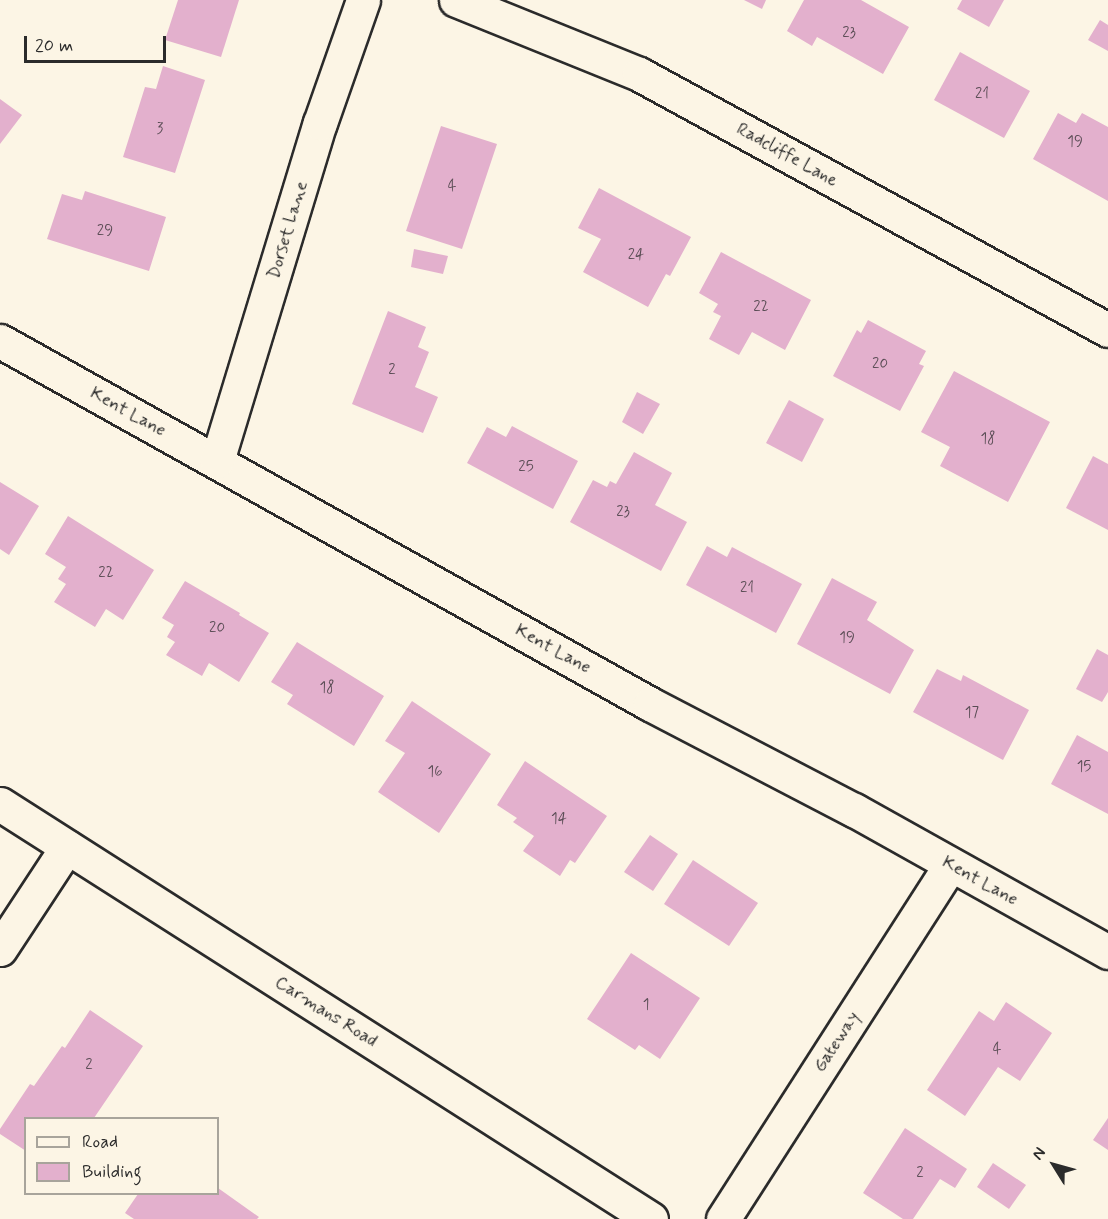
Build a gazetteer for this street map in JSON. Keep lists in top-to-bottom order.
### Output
{
  "streets": {
    "street": [
      "Radcliffe Lane",
      "Dorset Lane",
      "Kent Lane",
      "Carmans Road",
      "Gateway"
    ]
  },
  "crossings": [
    ["Dorset Lane", "Kent Lane"],
    ["Kent Lane", "Gateway"]
  ],
  "house_numbers": [
    "23",
    "21",
    "3",
    "19",
    "4",
    "29",
    "24",
    "22",
    "20",
    "2",
    "18",
    "25",
    "23",
    "22",
    "21",
    "20",
    "19",
    "18",
    "17",
    "15",
    "16",
    "14",
    "1",
    "4",
    "2",
    "2"
  ],
  "legend": ["Road", "Building"],
  "scale_bar": "20 m",
  "north": "top left"
}
